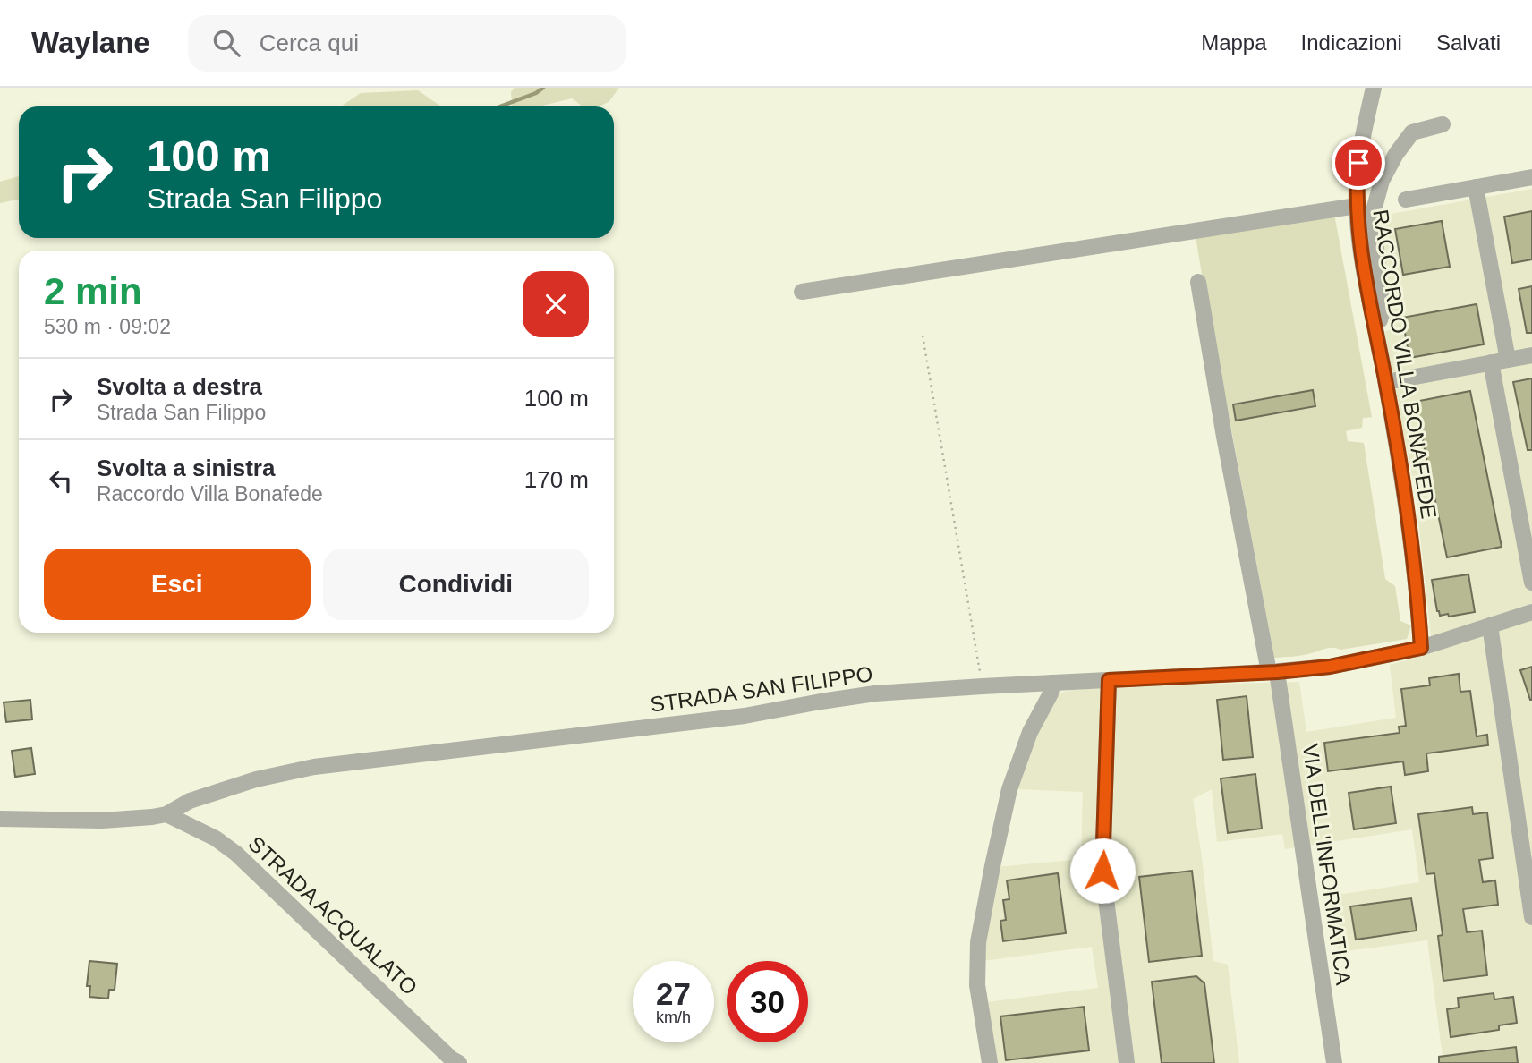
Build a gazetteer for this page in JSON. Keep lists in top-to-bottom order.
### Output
{
  "streets": {
    "street": [
      "RACCORDO VILLA BONAFEDE",
      "STRADA SAN FILIPPO",
      "VIA DELL'INFORMATICA",
      "STRADA ACQUALATO"
    ]
  },
  "crossings": [
    ["RACCORDO VILLA BONAFEDE", "STRADA SAN FILIPPO"],
    ["STRADA SAN FILIPPO", "VIA DELL'INFORMATICA"],
    ["STRADA SAN FILIPPO", "STRADA ACQUALATO"]
  ],
  "page": {
    "header": "Waylane",
    "search": "Cerca qui",
    "nav": ["Mappa", "Indicazioni", "Salvati"],
    "turn": ["100 m", "Strada San Filippo"],
    "heading": ["2 min", "530 m · 09:02"],
    "list": [
      {
        "name": "Svolta a destra",
        "note": "Strada San Filippo",
        "value": "100 m"
      },
      {
        "name": "Svolta a sinistra",
        "note": "Raccordo Villa Bonafede",
        "value": "170 m"
      }
    ],
    "buttons": ["Esci", "Condividi"],
    "speed": "27 km/h",
    "limit": "30"
  }
}
